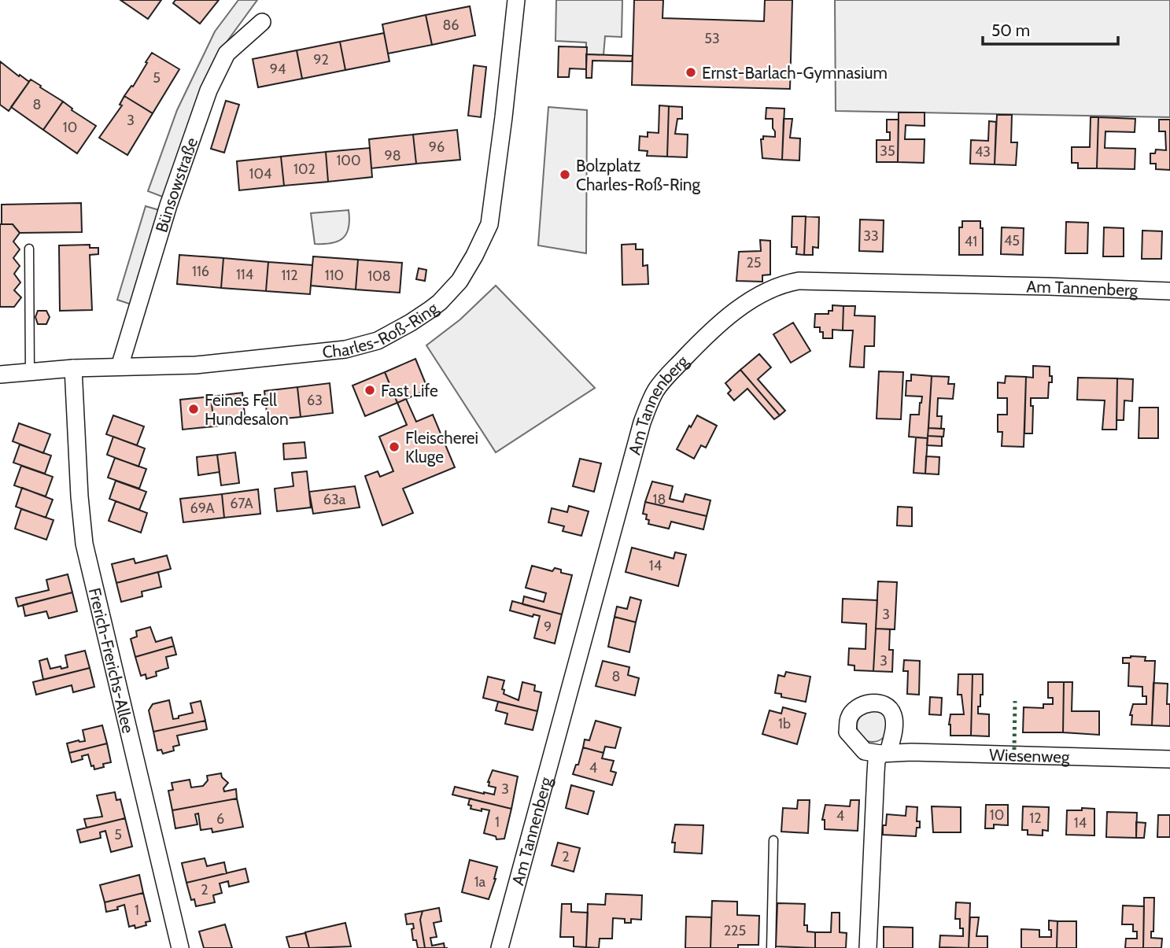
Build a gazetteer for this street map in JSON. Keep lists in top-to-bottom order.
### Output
{
  "streets": {
    "street": [
      "Bünsowstraße",
      "Am Tannenberg",
      "Charles-Roß-Ring",
      "Frerich-Frerichs-Allee",
      "Wiesenweg"
    ]
  },
  "crossings": [
    ["Bünsowstraße", "Charles-Roß-Ring"],
    ["Charles-Roß-Ring", "Frerich-Frerichs-Allee"]
  ],
  "places": [
    "Ernst-Barlach-Gymnasium",
    "Bolzplatz Charles-Roß-Ring",
    "Fast Life",
    "Feines Fell Hundesalon",
    "Fleischerei Kluge"
  ],
  "house_numbers": [
    "86",
    "53",
    "92",
    "94",
    "5",
    "8",
    "3",
    "10",
    "96",
    "35",
    "43",
    "98",
    "100",
    "102",
    "104",
    "33",
    "45",
    "41",
    "25",
    "116",
    "114",
    "112",
    "110",
    "108",
    "63",
    "63a",
    "18",
    "67A",
    "69A",
    "14",
    "3",
    "9",
    "3",
    "8",
    "1b",
    "4",
    "3",
    "10",
    "4",
    "12",
    "6",
    "1",
    "14",
    "5",
    "2",
    "1a",
    "2",
    "1",
    "225"
  ],
  "scale_bar": "50 m"
}
